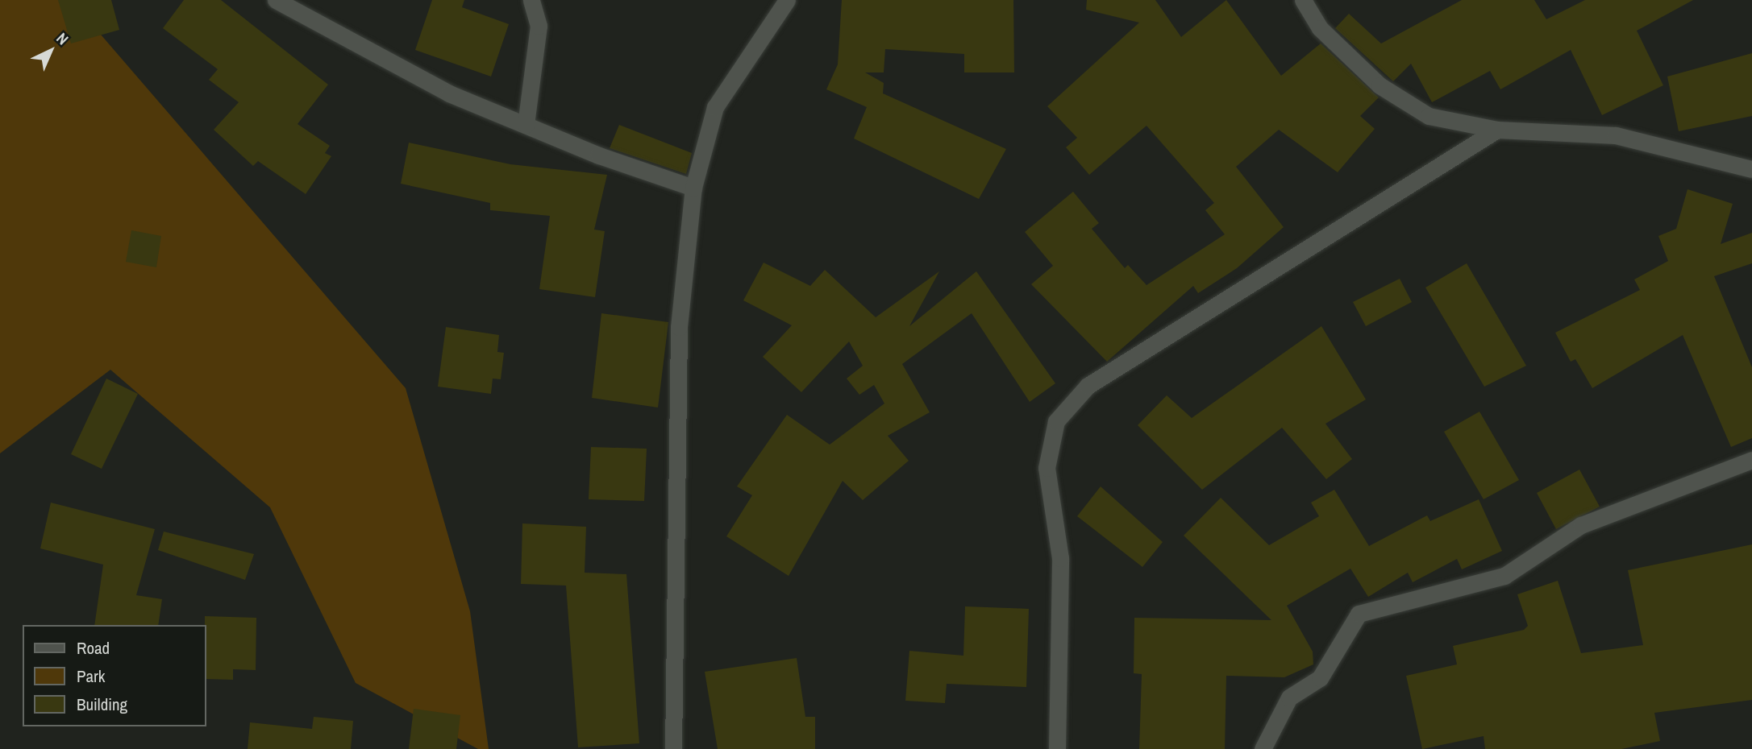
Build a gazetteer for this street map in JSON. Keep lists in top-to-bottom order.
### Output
{
  "legend": ["Road", "Park", "Building"],
  "north": "top right"
}
